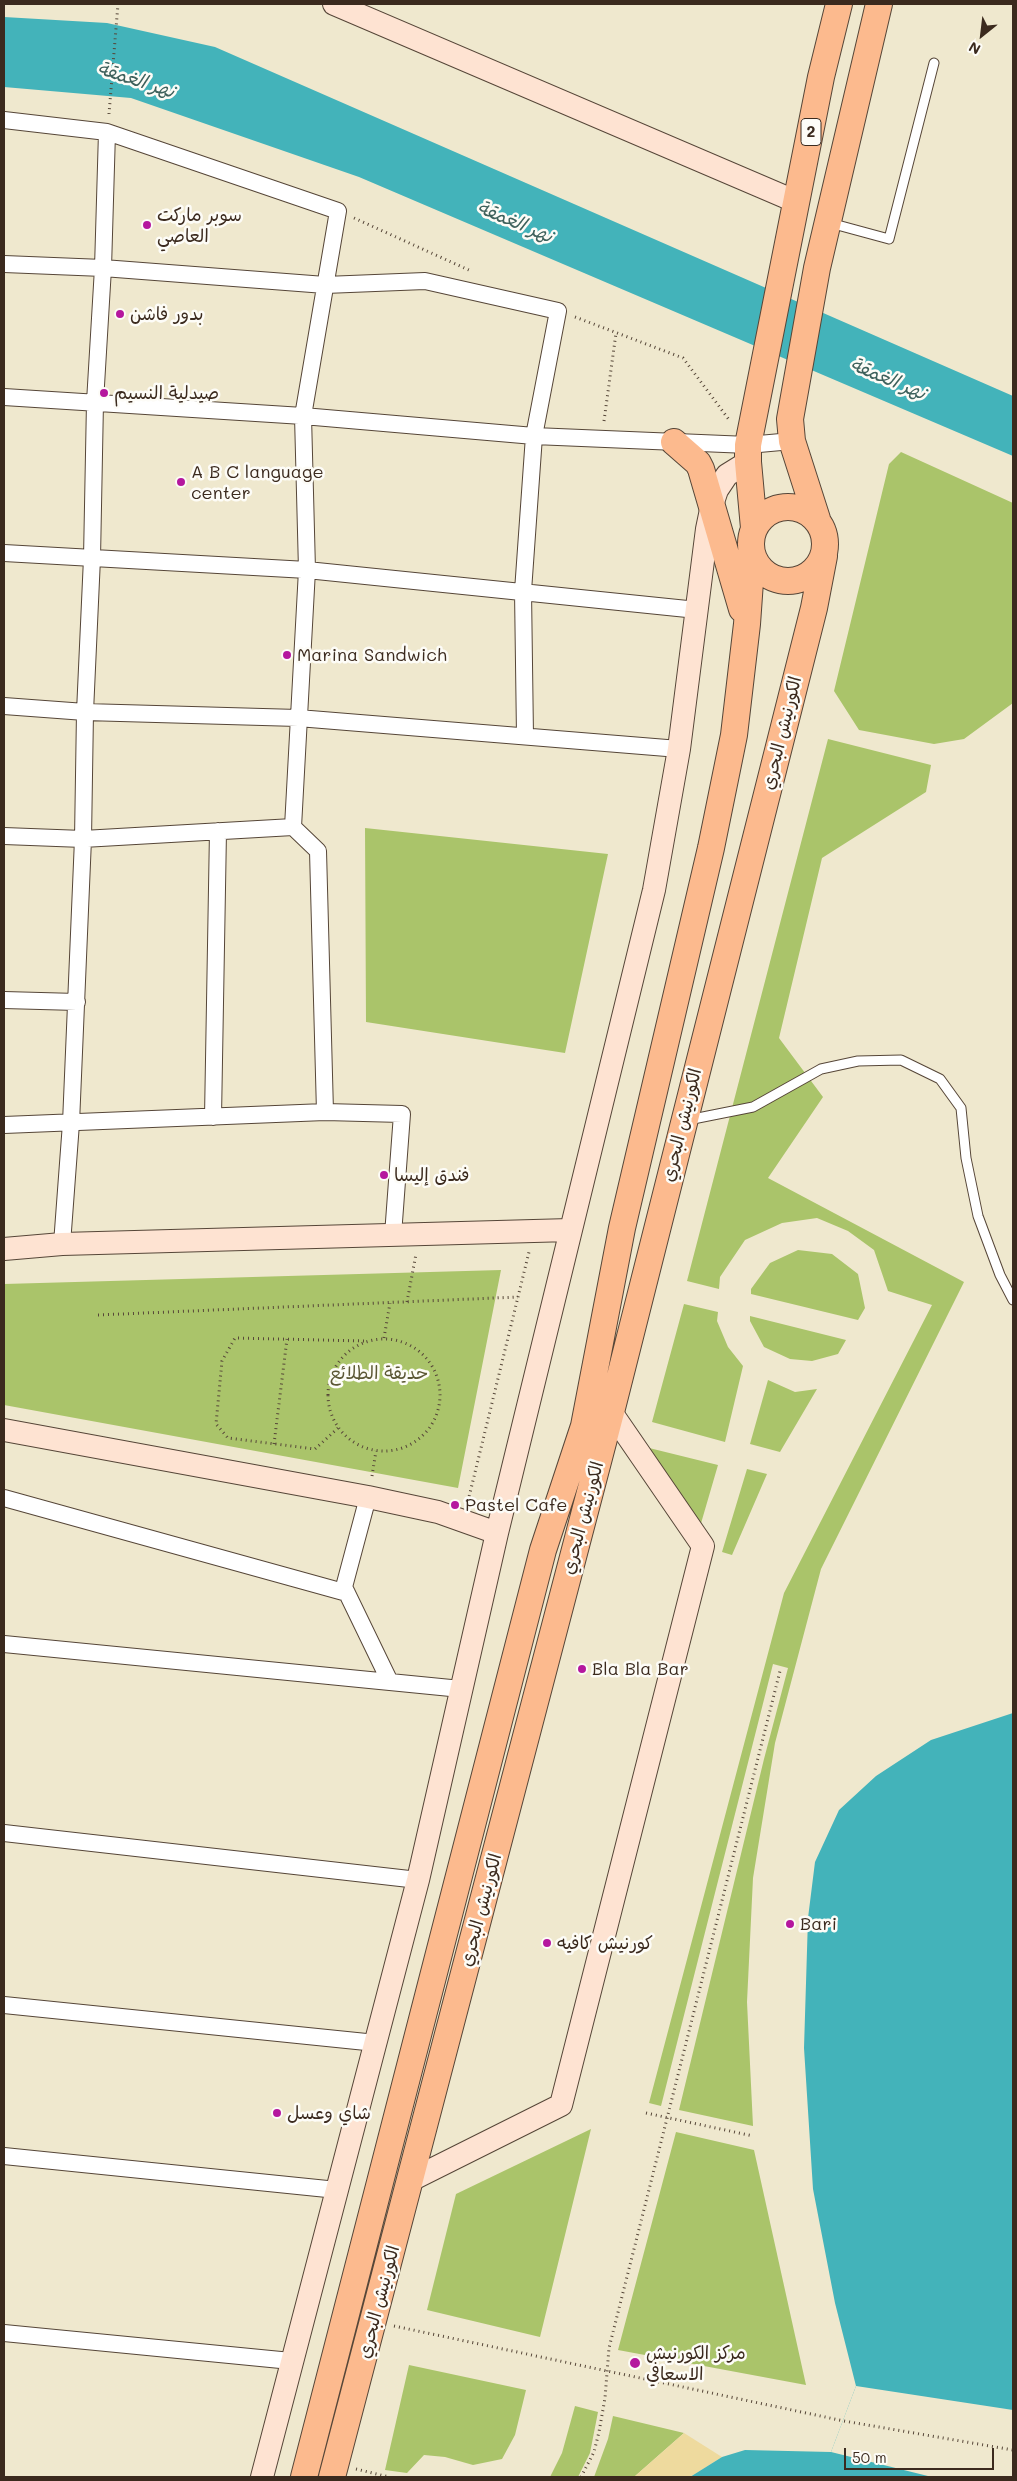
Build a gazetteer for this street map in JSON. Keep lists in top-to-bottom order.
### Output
{
  "streets": {
    "main road": ["2", "الكورنيش البحري"]
  },
  "crossings": [
    ["2", "الكورنيش البحري"]
  ],
  "water": ["نهر الغمقة"],
  "parks": ["حديقة الطلائع"],
  "places": [
    "سوبر ماركت العاصي",
    "بدور فاشن",
    "صيدلية النسيم",
    "A B C language center",
    "Marina Sandwich",
    "فندق إليسا",
    "Pastel Cafe",
    "Bla Bla Bar",
    "Bari",
    "كورنيش كافيه",
    "شاي وعسل",
    "مركز الكورنيش الاسعافي"
  ],
  "scale_bar": "50 m",
  "north": "bottom left"
}
